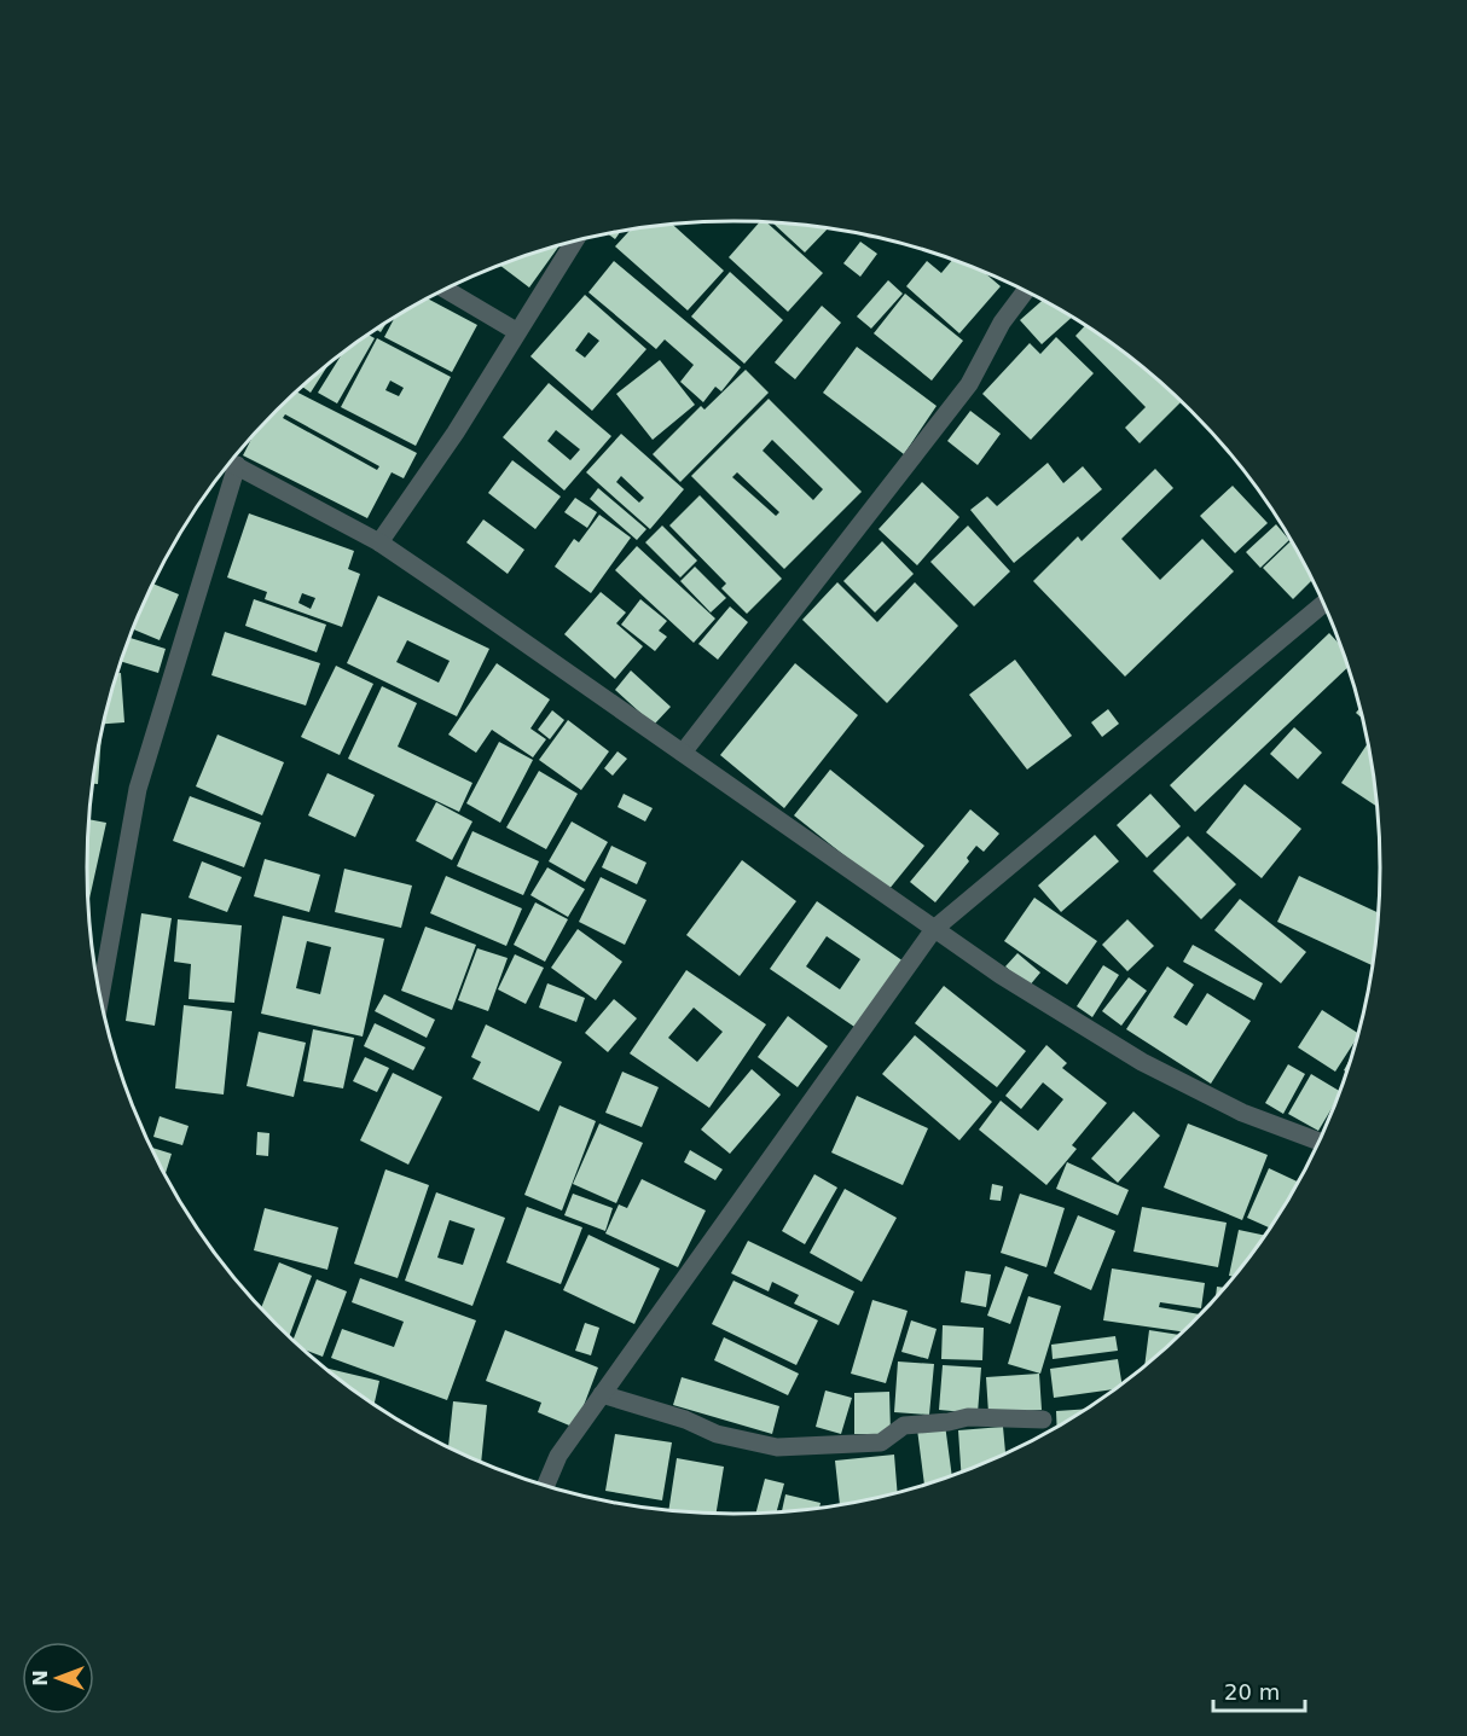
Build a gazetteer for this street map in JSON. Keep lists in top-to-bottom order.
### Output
{
  "scale_bar": "20 m",
  "north": "left"
}
